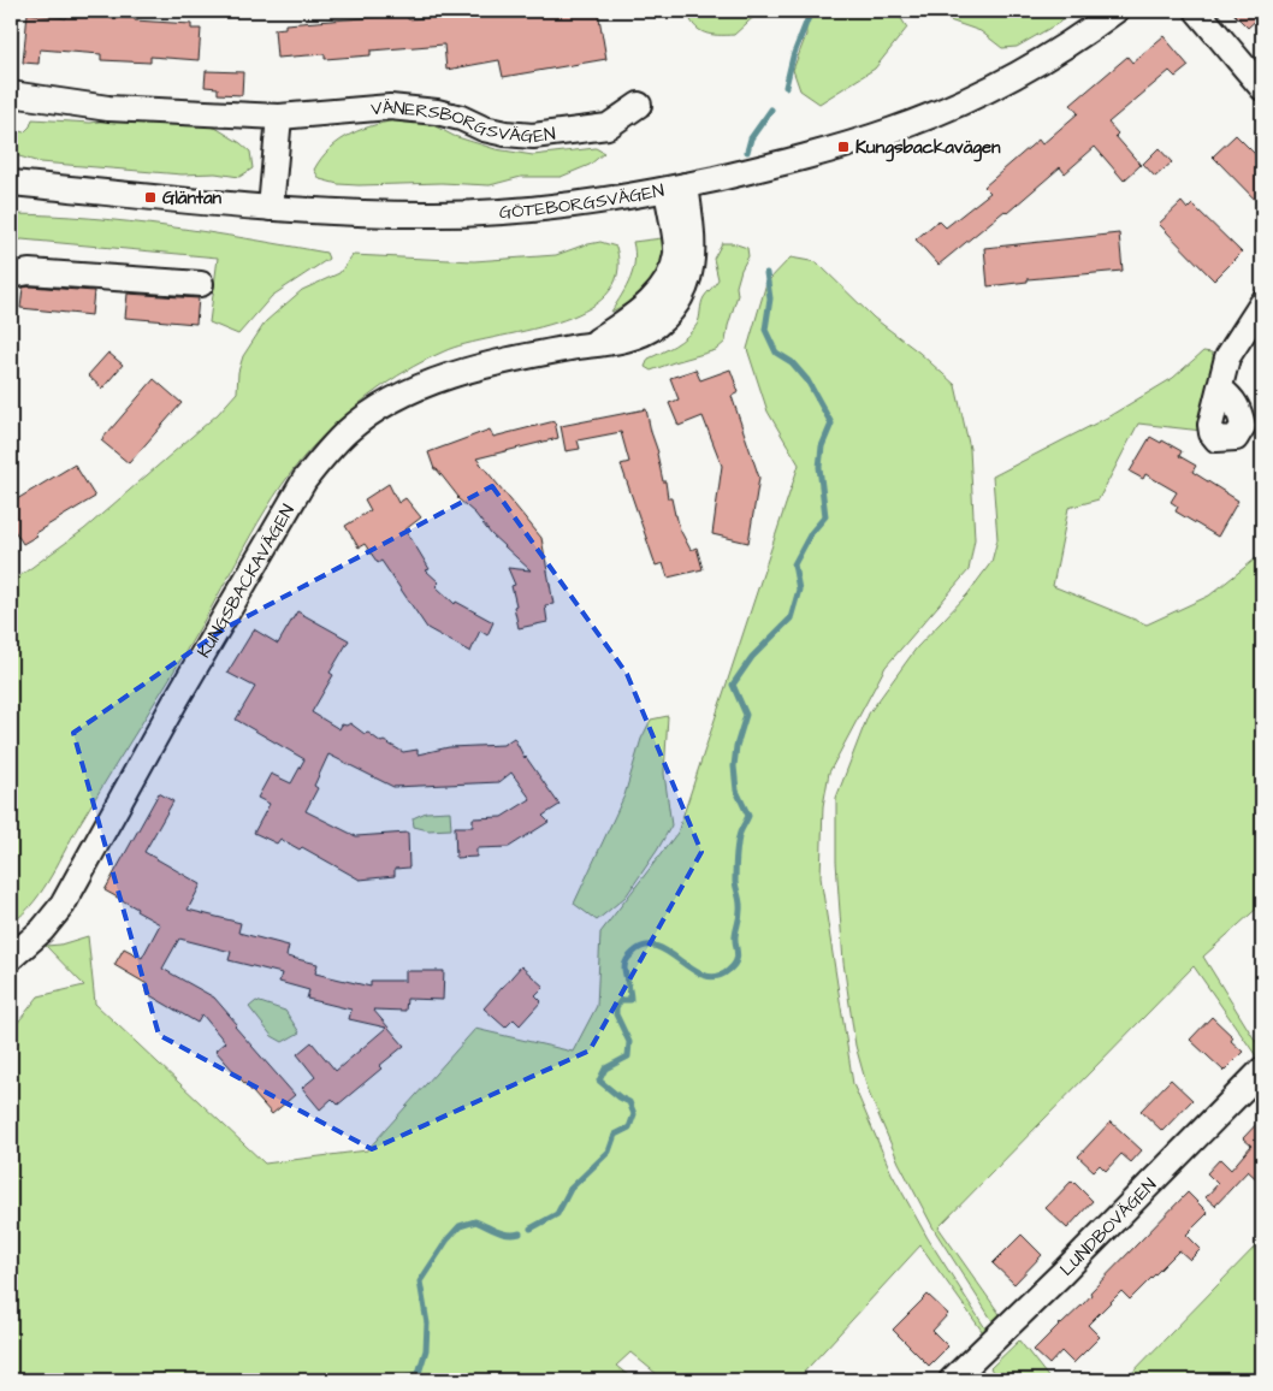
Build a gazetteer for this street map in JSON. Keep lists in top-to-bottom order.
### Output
{
  "streets": {
    "street": [
      "VÄNERSBORGSVÄGEN",
      "GÖTEBORGSVÄGEN",
      "KUNGSBACKAVÄGEN",
      "LUNDBOVÄGEN"
    ]
  },
  "crossings": [
    ["GÖTEBORGSVÄGEN", "KUNGSBACKAVÄGEN"]
  ],
  "places": {
    "transit": ["Kungsbackavägen", "Gläntan"]
  }
}
